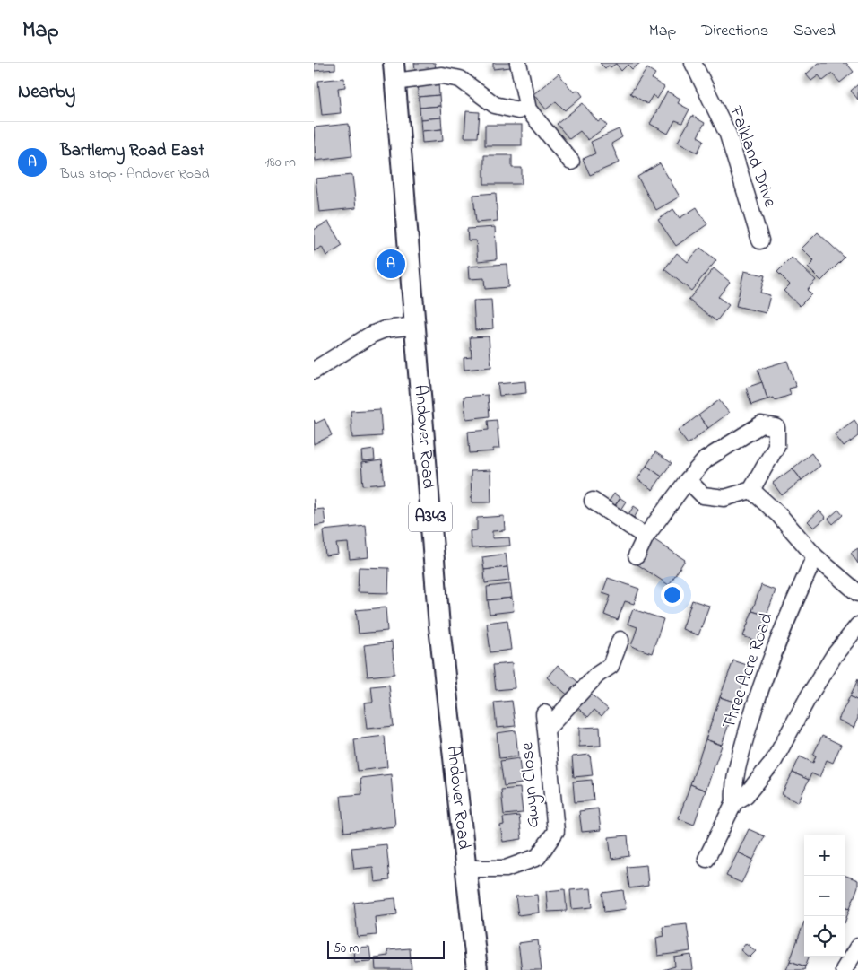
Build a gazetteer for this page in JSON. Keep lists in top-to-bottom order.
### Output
{
  "streets": {
    "main road": ["Andover Road", "A343"],
    "street": ["Falkland Drive", "Three Acre Road", "Gwyn Close"]
  },
  "crossings": [
    ["Andover Road", "Gwyn Close"]
  ],
  "scale_bar": "50 m",
  "page": {
    "header": "Map",
    "nav": ["Map", "Directions", "Saved"],
    "heading": "Nearby",
    "list": [
      {
        "mark": "A",
        "name": "Bartlemy Road East",
        "note": "Bus stop · Andover Road",
        "value": "180 m"
      }
    ],
    "pins": "A",
    "map_buttons": ["+", "−"],
    "scale": "50 m"
  }
}
